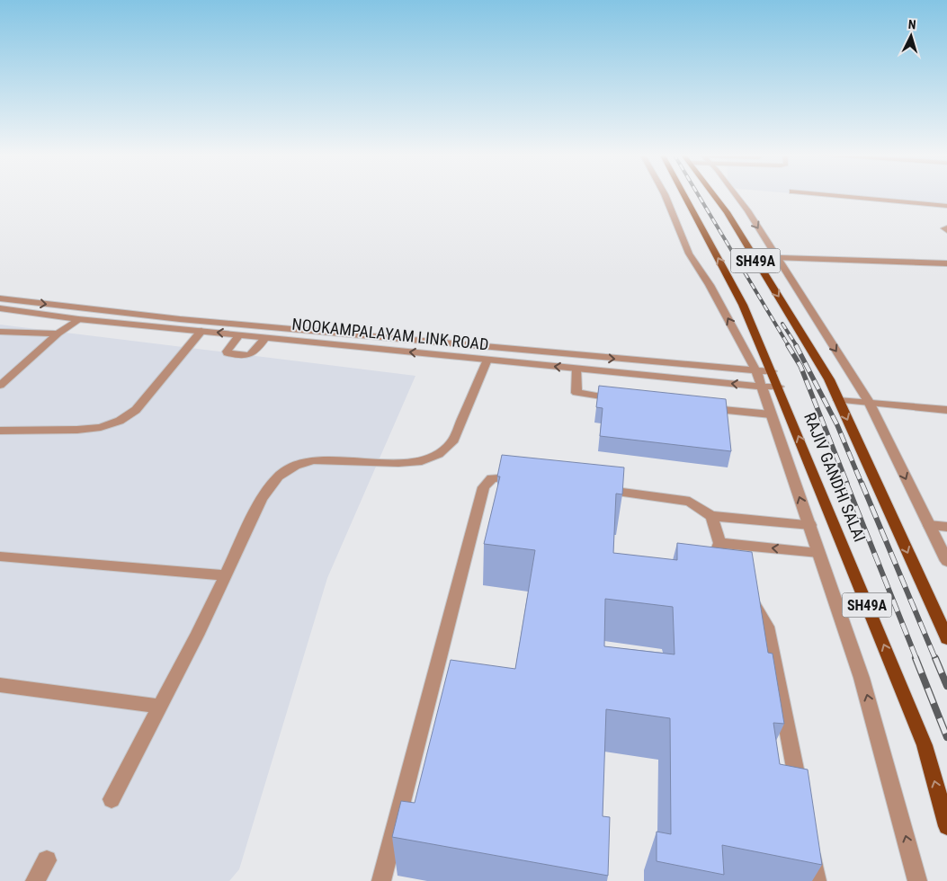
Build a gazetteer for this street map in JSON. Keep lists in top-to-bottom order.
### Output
{
  "streets": {
    "main road": ["SH49A", "RAJIV GANDHI SALAI"],
    "street": ["NOOKAMPALAYAM LINK ROAD"]
  },
  "crossings": [
    ["NOOKAMPALAYAM LINK ROAD", "RAJIV GANDHI SALAI"]
  ],
  "north": "top"
}
